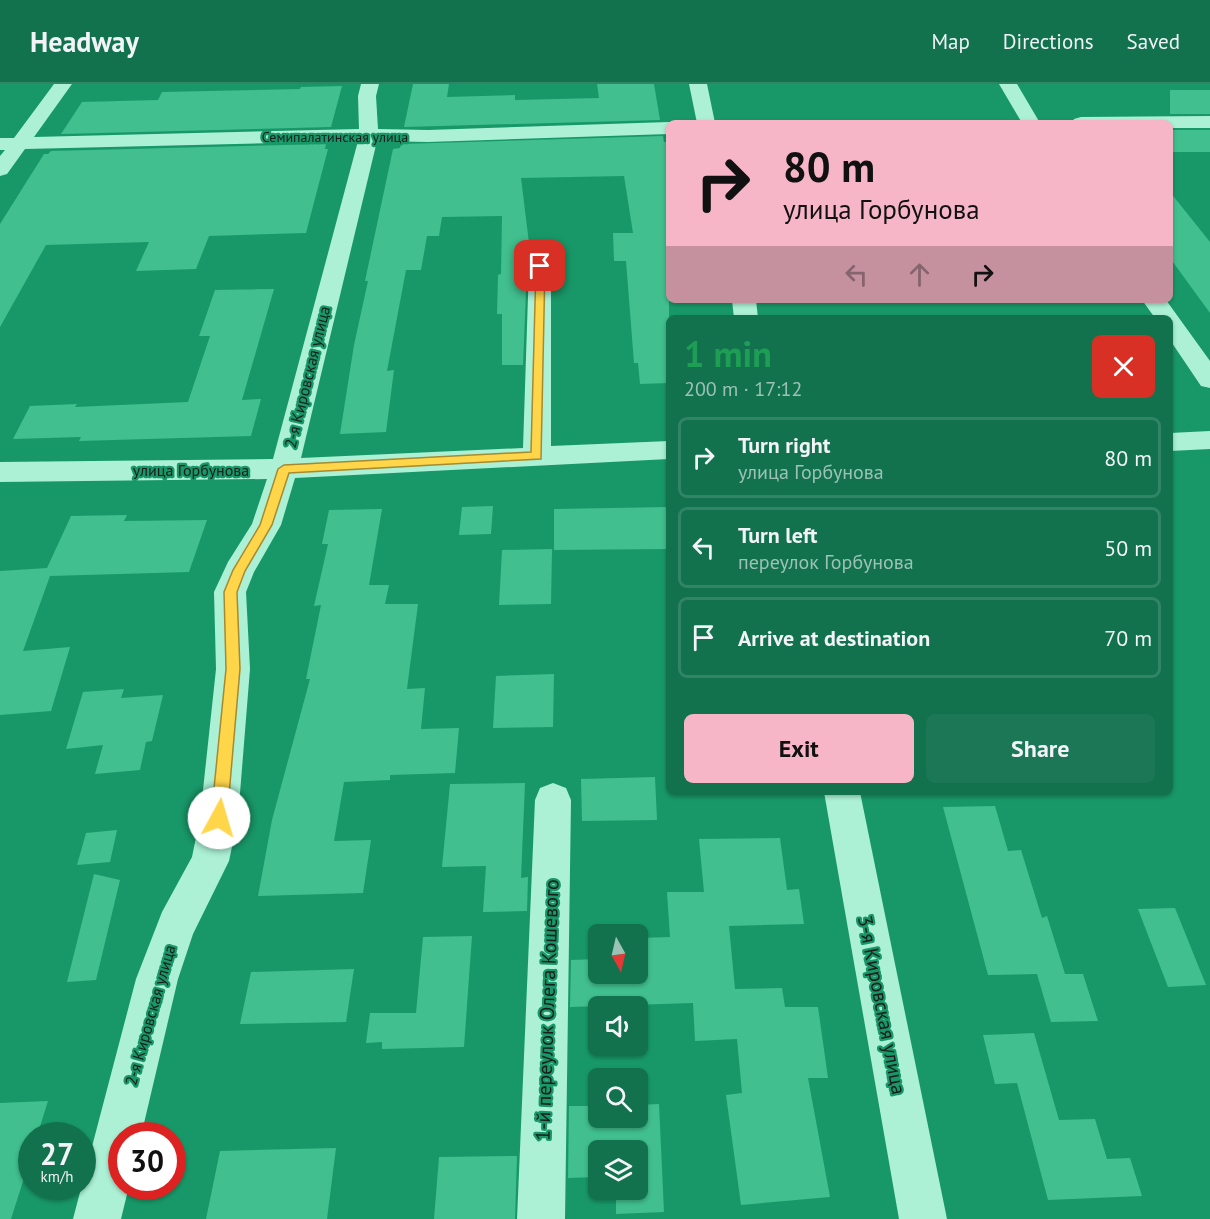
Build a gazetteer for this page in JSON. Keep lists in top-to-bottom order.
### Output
{
  "streets": {
    "street": [
      "Семипалатинская улица",
      "2-я Кировская улица",
      "улица Горбунова",
      "3-я Кировская улица",
      "1-й переулок Олега Кошевого"
    ]
  },
  "crossings": [
    ["Семипалатинская улица", "2-я Кировская улица"],
    ["2-я Кировская улица", "улица Горбунова"]
  ],
  "north": "bottom",
  "page": {
    "header": "Headway",
    "nav": ["Map", "Directions", "Saved"],
    "turn": ["80 m", "улица Горбунова"],
    "heading": ["1 min", "200 m · 17:12"],
    "list": [
      {
        "name": "Turn right",
        "note": "улица Горбунова",
        "value": "80 m"
      },
      {
        "name": "Turn left",
        "note": "переулок Горбунова",
        "value": "50 m"
      },
      {
        "name": "Arrive at destination",
        "value": "70 m"
      }
    ],
    "buttons": ["Exit", "Share"],
    "speed": "27 km/h",
    "limit": "30"
  }
}
